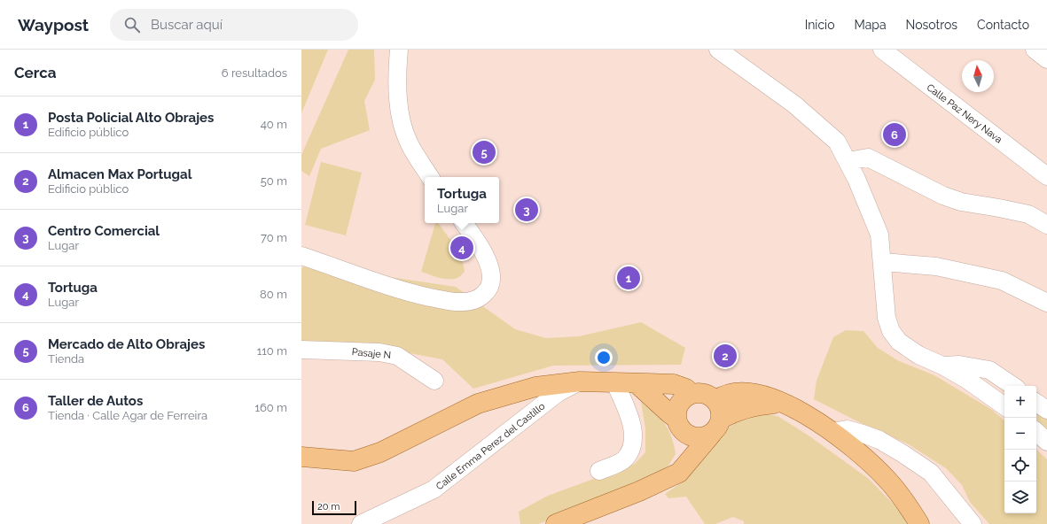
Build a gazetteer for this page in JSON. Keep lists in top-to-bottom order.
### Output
{
  "streets": {
    "street": ["Calle Paz Nery Nava", "Pasaje N", "Calle Emma Perez del Castillo"]
  },
  "scale_bar": "20 m",
  "north": "top",
  "page": {
    "header": "Waypost",
    "search": "Buscar aquí",
    "nav": [
      "Inicio",
      "Mapa",
      "Nosotros",
      "Contacto"
    ],
    "heading": ["Cerca", "6 resultados"],
    "list": [
      {
        "mark": "1",
        "name": "Posta Policial Alto Obrajes",
        "note": "Edificio público",
        "value": "40 m"
      },
      {
        "mark": "2",
        "name": "Almacen Max Portugal",
        "note": "Edificio público",
        "value": "50 m"
      },
      {
        "mark": "3",
        "name": "Centro Comercial",
        "note": "Lugar",
        "value": "70 m"
      },
      {
        "mark": "4",
        "name": "Tortuga",
        "note": "Lugar",
        "value": "80 m"
      },
      {
        "mark": "5",
        "name": "Mercado de Alto Obrajes",
        "note": "Tienda",
        "value": "110 m"
      },
      {
        "mark": "6",
        "name": "Taller de Autos",
        "note": "Tienda · Calle Agar de Ferreira",
        "value": "160 m"
      }
    ],
    "pins": [
      "6",
      "5",
      "3",
      "4",
      "1",
      "2"
    ],
    "popup": ["Tortuga", "Lugar"],
    "map_buttons": ["+", "−"],
    "scale": "20 m"
  }
}
